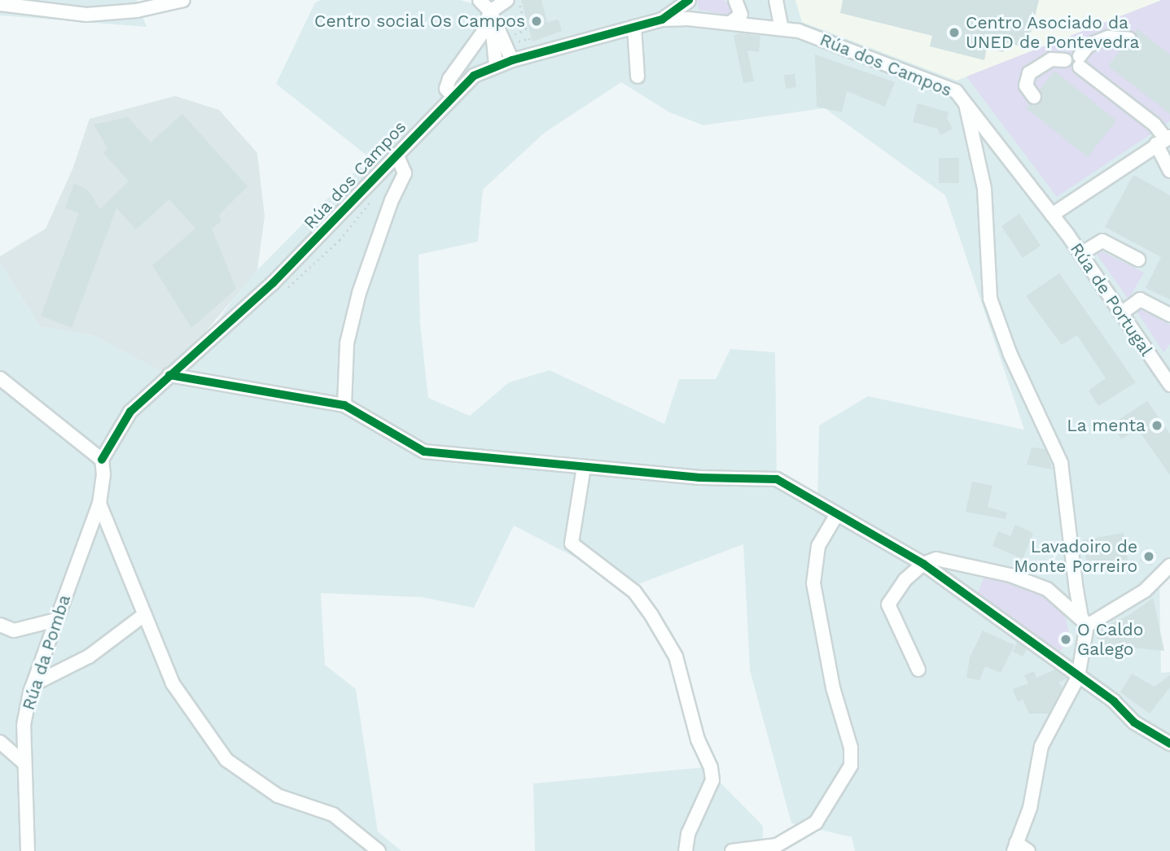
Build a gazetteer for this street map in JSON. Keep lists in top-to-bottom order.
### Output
{
  "streets": {
    "street": ["Rúa dos Campos", "Rúa de Portugal", "Rúa da Pomba"]
  },
  "crossings": [
    ["Rúa dos Campos", "Rúa de Portugal"],
    ["Rúa dos Campos", "Rúa da Pomba"]
  ],
  "places": [
    "Centro social Os Campos",
    "Centro Asociado da UNED de Pontevedra",
    "La menta",
    "Lavadoiro de Monte Porreiro",
    "O Caldo Galego"
  ]
}
